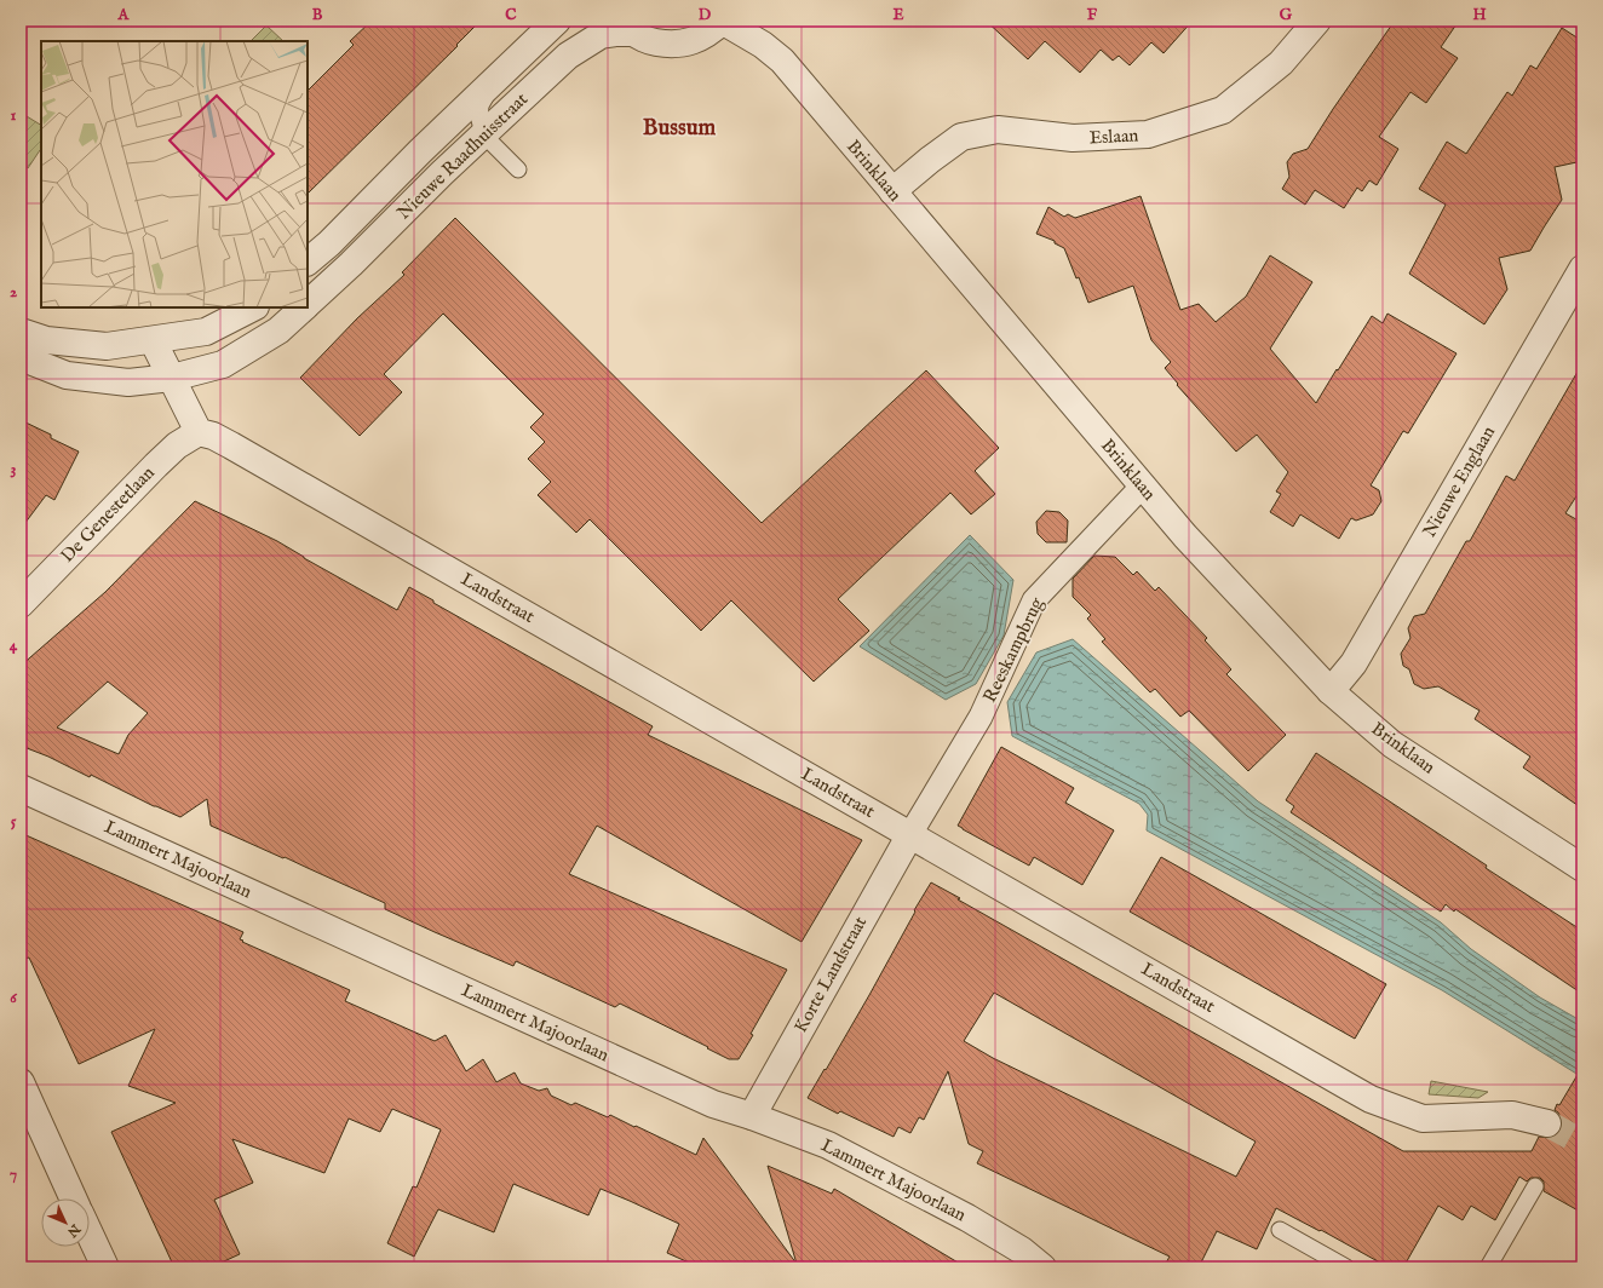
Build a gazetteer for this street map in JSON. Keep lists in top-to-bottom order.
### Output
{
  "streets": {
    "street": [
      "Eslaan",
      "Nieuwe Raadhuisstraat",
      "Brinklaan",
      "Nieuwe Englaan",
      "De Genestetlaan",
      "Landstraat",
      "Reeskampbrug",
      "Lammert Majoorlaan",
      "Korte Landstraat"
    ]
  },
  "crossings": [
    ["Eslaan", "Brinklaan"],
    ["Brinklaan", "Nieuwe Englaan"],
    ["Brinklaan", "Reeskampbrug"],
    ["De Genestetlaan", "Landstraat"],
    ["Landstraat", "Reeskampbrug"],
    ["Landstraat", "Korte Landstraat"],
    ["Reeskampbrug", "Korte Landstraat"],
    ["Lammert Majoorlaan", "Korte Landstraat"]
  ],
  "districts": ["Bussum"],
  "north": "bottom right",
  "grid": {
    "columns": [
      "A",
      "B",
      "C",
      "D",
      "E",
      "F",
      "G",
      "H"
    ],
    "rows": [
      "1",
      "2",
      "3",
      "4",
      "5",
      "6",
      "7"
    ]
  }
}
